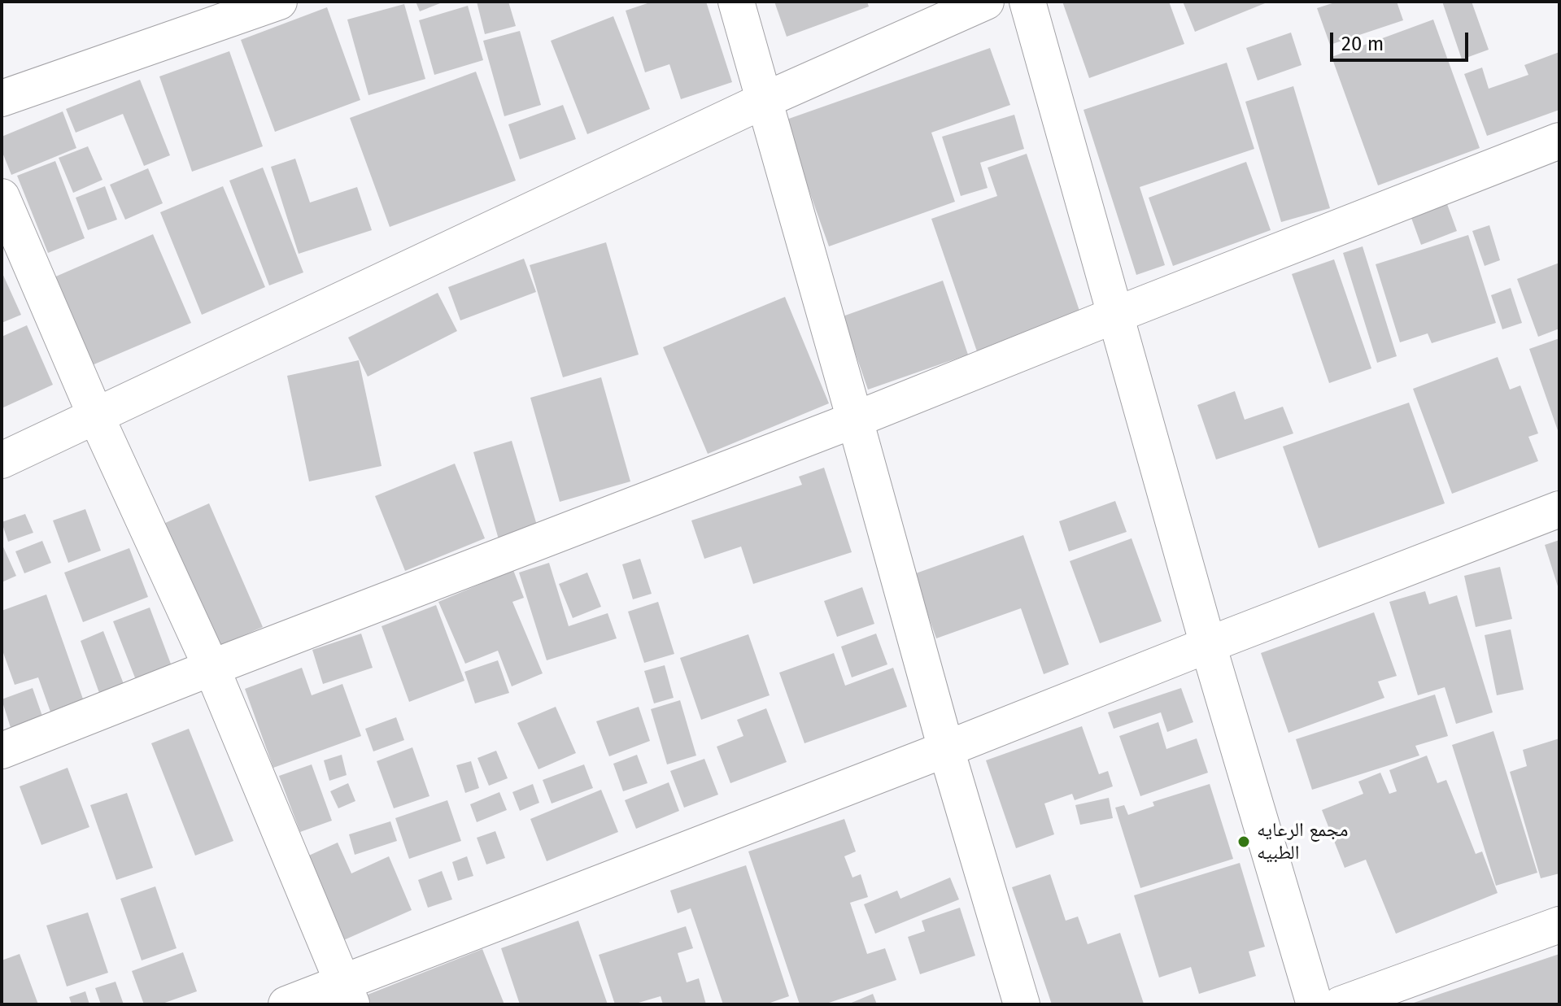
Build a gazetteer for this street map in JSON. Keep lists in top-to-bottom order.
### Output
{
  "places": ["مجمع الرعايه الطبيه"],
  "scale_bar": "20 m"
}
